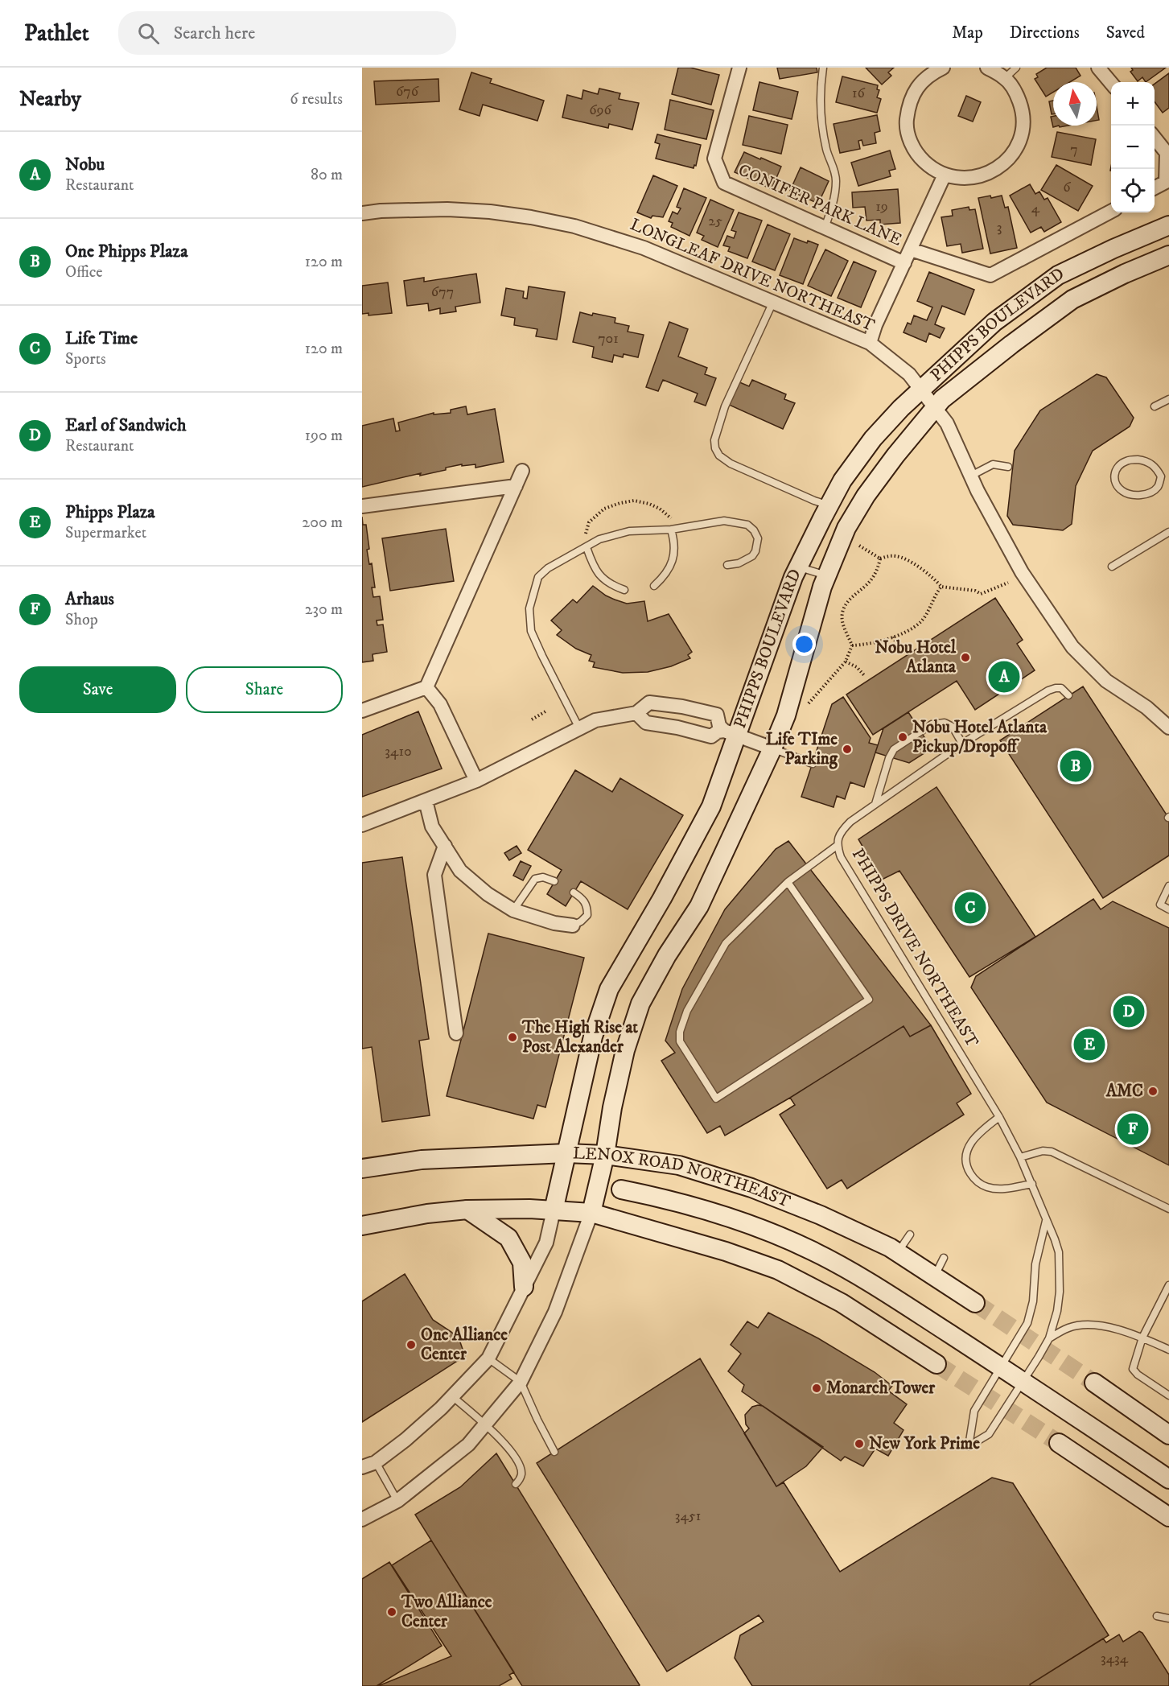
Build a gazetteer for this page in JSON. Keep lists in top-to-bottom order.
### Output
{
  "streets": {
    "main road": ["PHIPPS BOULEVARD", "LENOX ROAD NORTHEAST"],
    "street": ["CONIFER PARK LANE", "LONGLEAF DRIVE NORTHEAST"],
    "lane": ["PHIPPS DRIVE NORTHEAST"]
  },
  "crossings": [
    ["LONGLEAF DRIVE NORTHEAST", "PHIPPS BOULEVARD"],
    ["PHIPPS BOULEVARD", "LENOX ROAD NORTHEAST"]
  ],
  "places": [
    "Nobu Hotel Atlanta",
    "Nobu Hotel Atlanta Pickup/Dropoff",
    "Life TIme Parking",
    "The High Rise at Post Alexander",
    "AMC",
    "One Alliance Center",
    "Monarch Tower",
    "New York Prime",
    "Two Alliance Center"
  ],
  "house_numbers": [
    "676",
    "16",
    "696",
    "7",
    "6",
    "19",
    "4",
    "25",
    "3",
    "677",
    "701",
    "3410",
    "3451",
    "3434"
  ],
  "north": "top",
  "page": {
    "header": "Pathlet",
    "search": "Search here",
    "nav": ["Map", "Directions", "Saved"],
    "heading": ["Nearby", "6 results"],
    "map_buttons": ["+", "−"],
    "list": [
      {
        "mark": "A",
        "name": "Nobu",
        "note": "Restaurant",
        "value": "80 m"
      },
      {
        "mark": "B",
        "name": "One Phipps Plaza",
        "note": "Office",
        "value": "120 m"
      },
      {
        "mark": "C",
        "name": "Life Time",
        "note": "Sports",
        "value": "120 m"
      },
      {
        "mark": "D",
        "name": "Earl of Sandwich",
        "note": "Restaurant",
        "value": "190 m"
      },
      {
        "mark": "E",
        "name": "Phipps Plaza",
        "note": "Supermarket",
        "value": "200 m"
      },
      {
        "mark": "F",
        "name": "Arhaus",
        "note": "Shop",
        "value": "230 m"
      }
    ],
    "buttons": ["Save", "Share"],
    "pins": [
      "A",
      "B",
      "C",
      "D",
      "E",
      "F"
    ]
  }
}
